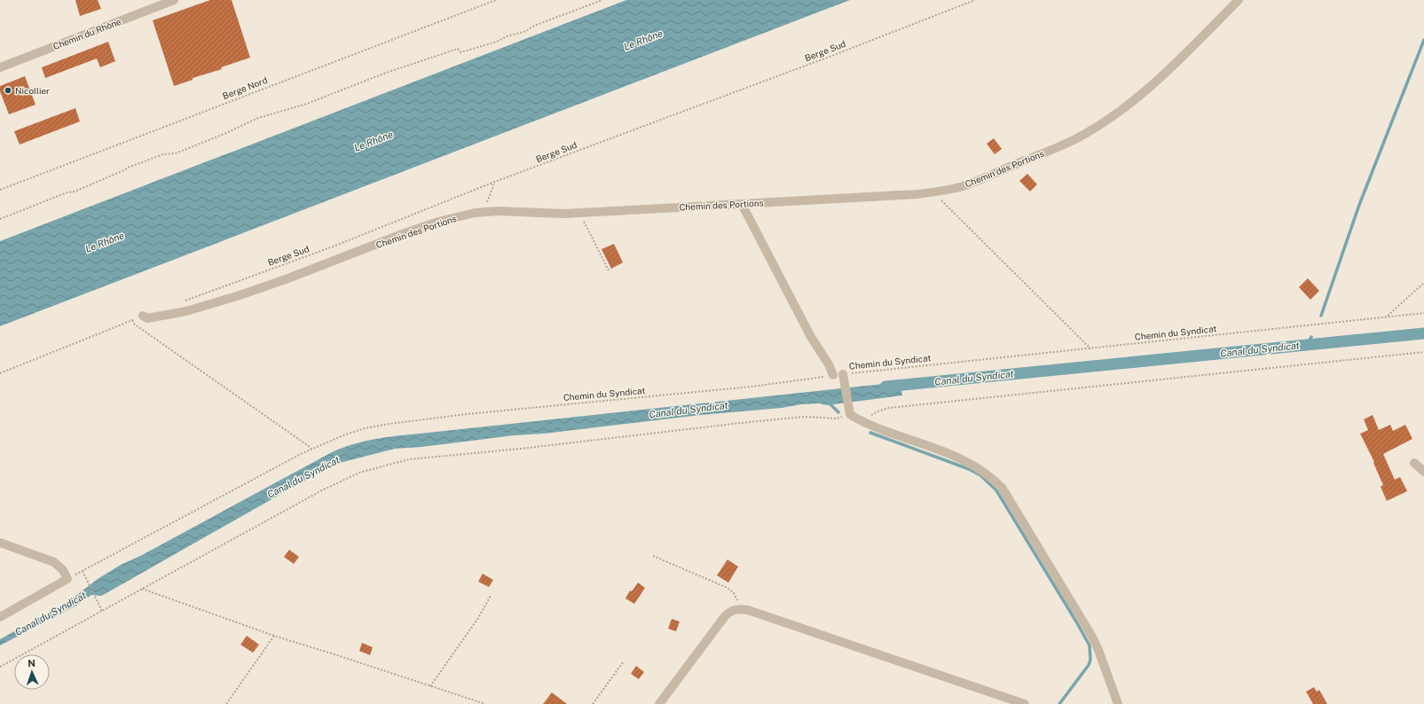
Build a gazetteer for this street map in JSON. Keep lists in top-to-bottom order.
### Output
{
  "streets": {
    "street": ["Chemin du Rhône", "Chemin des Portions"],
    "path": ["Berge Sud", "Berge Nord", "Chemin du Syndicat"]
  },
  "water": ["Le Rhône", "Canal du Syndicat"],
  "places": ["Nicollier"],
  "north": "top"
}
